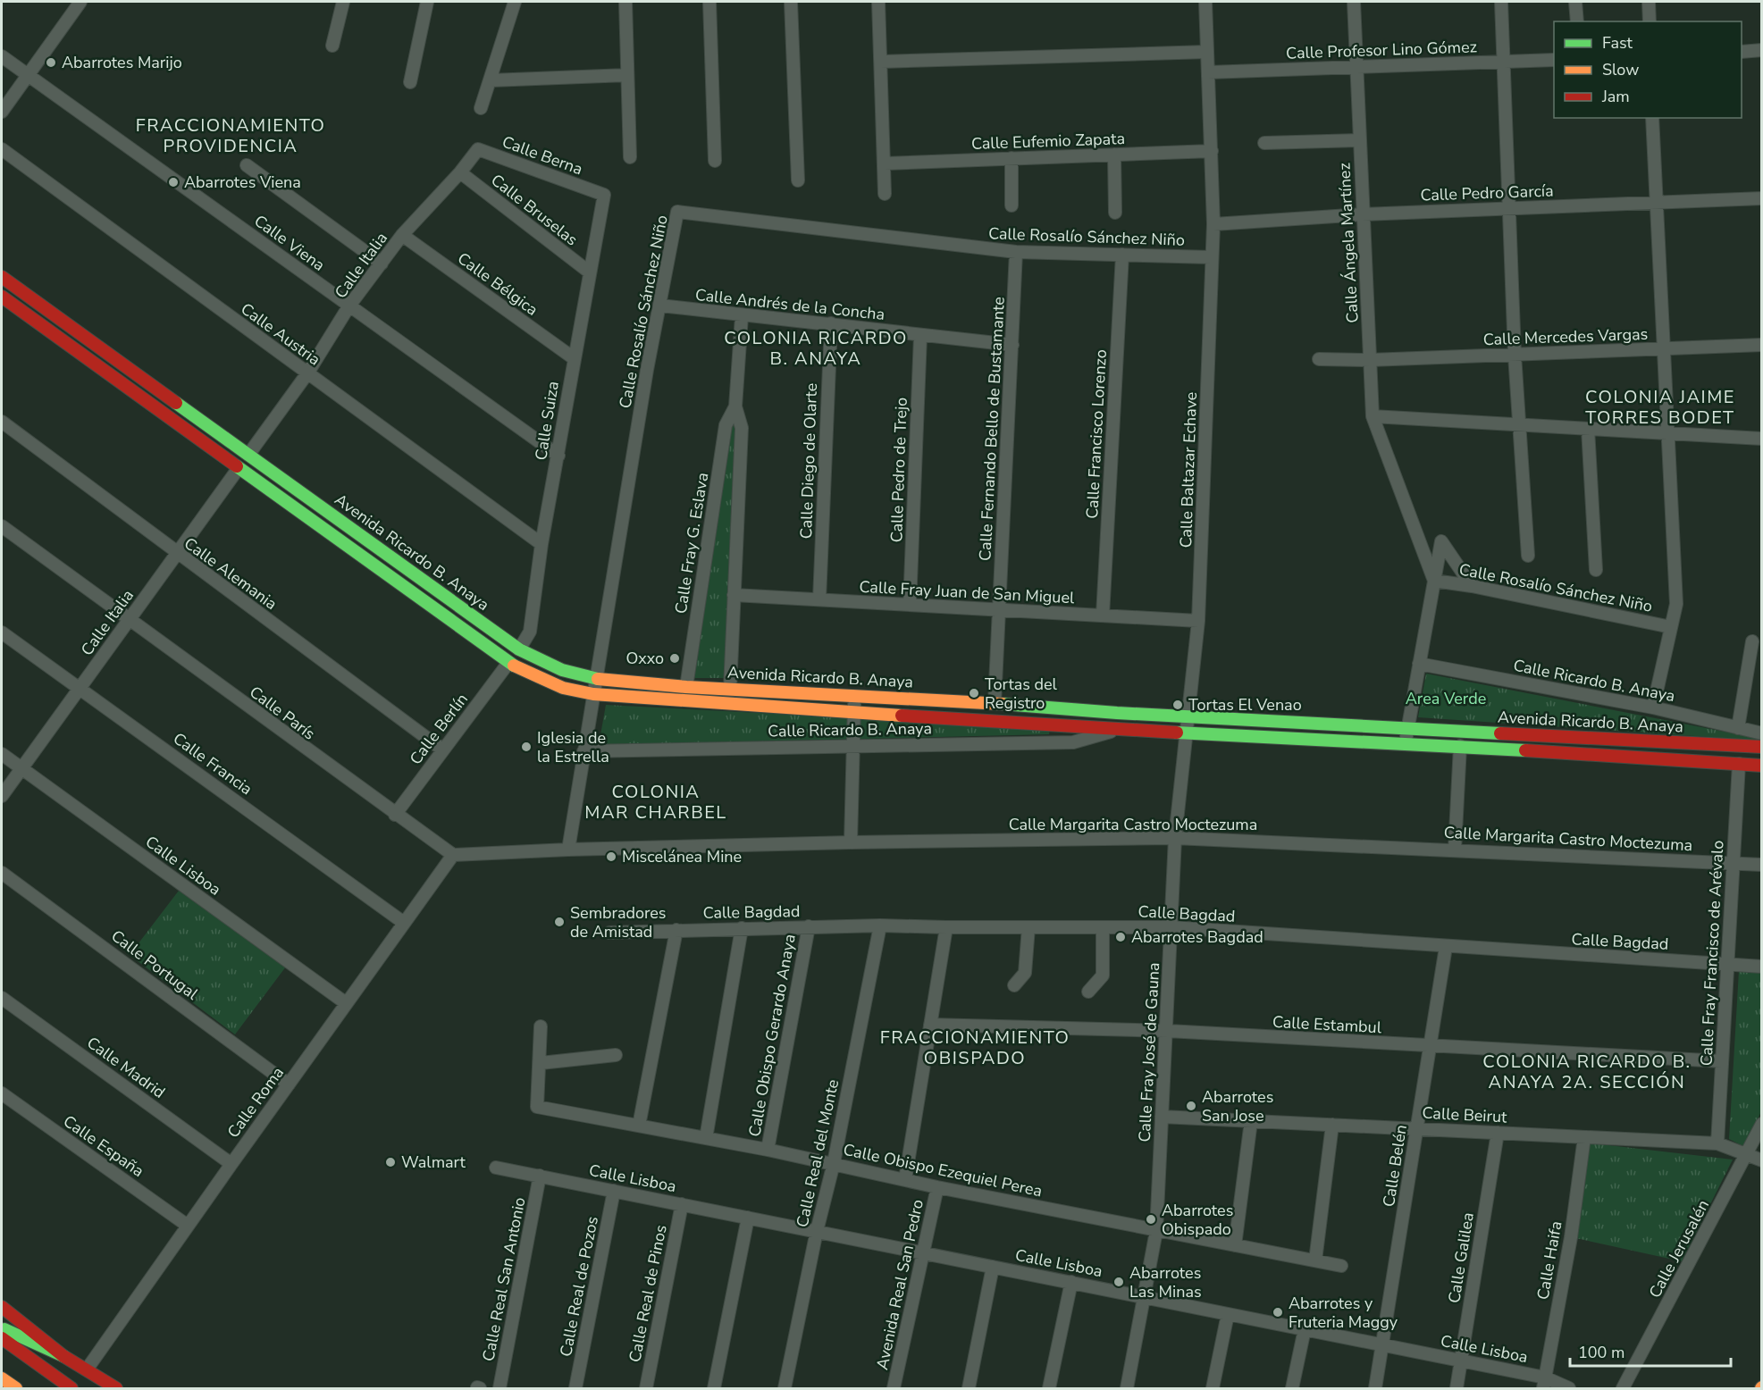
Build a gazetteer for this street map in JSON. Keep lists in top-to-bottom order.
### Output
{
  "streets": {
    "main road": ["Avenida Ricardo B. Anaya"],
    "street": [
      "Calle Profesor Lino Gómez",
      "Calle Eufemio Zapata",
      "Calle Berna",
      "Calle Pedro García",
      "Calle Bruselas",
      "Calle Rosalío Sánchez Niño",
      "Calle Viena",
      "Calle Ángela Martínez",
      "Calle Italia",
      "Calle Bélgica",
      "Calle Andrés de la Concha",
      "Calle Austria",
      "Calle Mercedes Vargas",
      "Calle Suiza",
      "Calle Fernando Bello de Bustamante",
      "Calle Francisco Lorenzo",
      "Calle Diego de Olarte",
      "Calle Pedro de Trejo",
      "Calle Baltazar Echave",
      "Calle Fray G. Eslava",
      "Calle Alemania",
      "Calle Fray Juan de San Miguel",
      "Calle Ricardo B. Anaya",
      "Calle París",
      "Calle Berlín",
      "Calle Francia",
      "Calle Margarita Castro Moctezuma",
      "Calle Lisboa",
      "Calle Bagdad",
      "Calle Fray Francisco de Arévalo",
      "Calle Portugal",
      "Calle Estambul",
      "Calle Obispo Gerardo Anaya",
      "Calle Fray José de Gauna",
      "Calle Madrid",
      "Calle Roma",
      "Calle Beirut",
      "Calle España",
      "Calle Real del Monte",
      "Calle Belén",
      "Calle Obispo Ezequiel Perea",
      "Calle Jerusalén",
      "Calle Galilea",
      "Calle Haifa",
      "Calle Real San Antonio",
      "Avenida Real San Pedro",
      "Calle Real de Pozos",
      "Calle Real de Pinos"
    ]
  },
  "crossings": [
    ["Calle Profesor Lino Gómez", "Calle Ángela Martínez"],
    ["Calle Profesor Lino Gómez", "Calle Baltazar Echave"],
    ["Calle Eufemio Zapata", "Calle Baltazar Echave"],
    ["Calle Berna", "Calle Italia"],
    ["Calle Berna", "Calle Suiza"],
    ["Calle Pedro García", "Calle Ángela Martínez"],
    ["Calle Pedro García", "Calle Baltazar Echave"],
    ["Calle Bruselas", "Calle Italia"],
    ["Calle Bruselas", "Calle Suiza"],
    ["Calle Rosalío Sánchez Niño", "Calle Ángela Martínez"],
    ["Calle Rosalío Sánchez Niño", "Calle Andrés de la Concha"],
    ["Calle Rosalío Sánchez Niño", "Calle Fernando Bello de Bustamante"],
    ["Calle Rosalío Sánchez Niño", "Calle Francisco Lorenzo"],
    ["Calle Rosalío Sánchez Niño", "Calle Baltazar Echave"],
    ["Calle Rosalío Sánchez Niño", "Avenida Ricardo B. Anaya"],
    ["Calle Rosalío Sánchez Niño", "Calle Ricardo B. Anaya"],
    ["Calle Rosalío Sánchez Niño", "Calle Margarita Castro Moctezuma"],
    ["Calle Viena", "Calle Italia"],
    ["Calle Viena", "Calle Suiza"],
    ["Calle Ángela Martínez", "Calle Mercedes Vargas"],
    ["Calle Italia", "Calle Bélgica"],
    ["Calle Italia", "Calle Austria"],
    ["Calle Italia", "Avenida Ricardo B. Anaya"],
    ["Calle Italia", "Calle Alemania"],
    ["Calle Italia", "Calle París"],
    ["Calle Italia", "Calle Francia"],
    ["Calle Italia", "Calle Lisboa"],
    ["Calle Bélgica", "Calle Suiza"],
    ["Calle Andrés de la Concha", "Calle Fernando Bello de Bustamante"],
    ["Calle Andrés de la Concha", "Calle Diego de Olarte"],
    ["Calle Andrés de la Concha", "Calle Pedro de Trejo"],
    ["Calle Andrés de la Concha", "Calle Fray G. Eslava"],
    ["Calle Austria", "Calle Suiza"],
    ["Calle Suiza", "Avenida Ricardo B. Anaya"],
    ["Calle Fernando Bello de Bustamante", "Avenida Ricardo B. Anaya"],
    ["Calle Fernando Bello de Bustamante", "Calle Fray Juan de San Miguel"],
    ["Calle Francisco Lorenzo", "Calle Fray Juan de San Miguel"],
    ["Calle Diego de Olarte", "Calle Fray Juan de San Miguel"],
    ["Calle Pedro de Trejo", "Calle Fray Juan de San Miguel"],
    ["Calle Baltazar Echave", "Avenida Ricardo B. Anaya"],
    ["Calle Baltazar Echave", "Calle Fray Juan de San Miguel"],
    ["Calle Baltazar Echave", "Calle Fray José de Gauna"],
    ["Calle Fray G. Eslava", "Avenida Ricardo B. Anaya"],
    ["Calle Fray G. Eslava", "Calle Fray Juan de San Miguel"],
    ["Avenida Ricardo B. Anaya", "Calle Ricardo B. Anaya"],
    ["Avenida Ricardo B. Anaya", "Calle Berlín"],
    ["Avenida Ricardo B. Anaya", "Calle Fray Francisco de Arévalo"],
    ["Avenida Ricardo B. Anaya", "Calle Fray José de Gauna"],
    ["Calle Alemania", "Calle Berlín"],
    ["Calle París", "Calle Berlín"],
    ["Calle París", "Calle Roma"],
    ["Calle Francia", "Calle Roma"],
    ["Calle Margarita Castro Moctezuma", "Calle Fray Francisco de Arévalo"],
    ["Calle Margarita Castro Moctezuma", "Calle Fray José de Gauna"],
    ["Calle Lisboa", "Calle Fray José de Gauna"],
    ["Calle Lisboa", "Calle Roma"],
    ["Calle Lisboa", "Calle Real del Monte"],
    ["Calle Lisboa", "Calle Belén"],
    ["Calle Lisboa", "Calle Galilea"],
    ["Calle Lisboa", "Calle Haifa"],
    ["Calle Lisboa", "Calle Real San Antonio"],
    ["Calle Lisboa", "Avenida Real San Pedro"],
    ["Calle Lisboa", "Calle Real de Pozos"],
    ["Calle Lisboa", "Calle Real de Pinos"],
    ["Calle Bagdad", "Calle Fray Francisco de Arévalo"],
    ["Calle Bagdad", "Calle Obispo Gerardo Anaya"],
    ["Calle Bagdad", "Calle Fray José de Gauna"],
    ["Calle Bagdad", "Calle Real del Monte"],
    ["Calle Bagdad", "Calle Belén"],
    ["Calle Fray Francisco de Arévalo", "Calle Estambul"],
    ["Calle Fray Francisco de Arévalo", "Calle Beirut"],
    ["Calle Portugal", "Calle Roma"],
    ["Calle Estambul", "Calle Fray José de Gauna"],
    ["Calle Estambul", "Calle Belén"],
    ["Calle Obispo Gerardo Anaya", "Calle Obispo Ezequiel Perea"],
    ["Calle Fray José de Gauna", "Calle Beirut"],
    ["Calle Fray José de Gauna", "Calle Obispo Ezequiel Perea"],
    ["Calle Madrid", "Calle Roma"],
    ["Calle Roma", "Calle España"],
    ["Calle Beirut", "Calle Belén"],
    ["Calle Beirut", "Calle Jerusalén"],
    ["Calle Beirut", "Calle Galilea"],
    ["Calle Beirut", "Calle Haifa"],
    ["Calle Real del Monte", "Calle Obispo Ezequiel Perea"],
    ["Calle Obispo Ezequiel Perea", "Avenida Real San Pedro"]
  ],
  "districts": [
    "FRACCIONAMIENTO PROVIDENCIA",
    "COLONIA RICARDO B. ANAYA",
    "COLONIA JAIME TORRES BODET",
    "COLONIA MAR CHARBEL",
    "FRACCIONAMIENTO OBISPADO",
    "COLONIA RICARDO B. ANAYA 2A. SECCIÓN"
  ],
  "parks": ["Area Verde"],
  "places": [
    "Abarrotes Marijo",
    "Abarrotes Viena",
    "Oxxo",
    "Tortas del Registro",
    "Tortas El Venao",
    "Iglesia de la Estrella",
    "Miscelánea Mine",
    "Sembradores de Amistad",
    "Abarrotes Bagdad",
    "Abarrotes San Jose",
    "Walmart",
    "Abarrotes Obispado",
    "Abarrotes Las Minas",
    "Abarrotes y Fruteria Maggy"
  ],
  "legend": ["Fast", "Slow", "Jam"],
  "scale_bar": "100 m"
}
